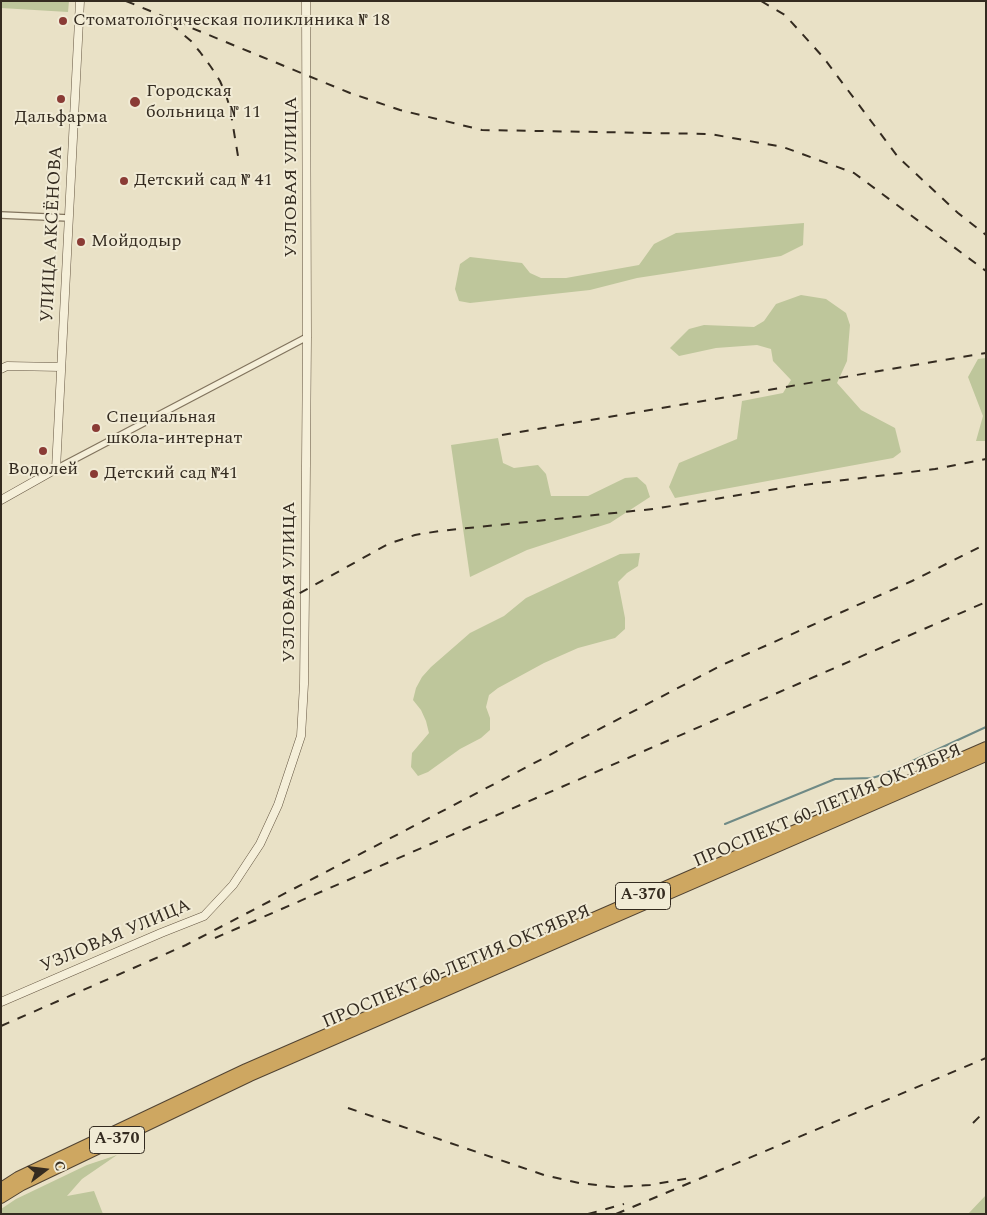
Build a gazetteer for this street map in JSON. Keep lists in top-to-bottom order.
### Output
{
  "streets": {
    "highway": ["ПРОСПЕКТ 60-ЛЕТИЯ ОКТЯБРЯ", "А-370"],
    "street": ["УЗЛОВАЯ УЛИЦА", "УЛИЦА АКСЁНОВА"]
  },
  "places": [
    "Стоматологическая поликлиника № 18",
    "Дальфарма",
    "Городская больница № 11",
    "Детский сад № 41",
    "Мойдодыр",
    "Специальная школа-интернат",
    "Водолей",
    "Детский сад №41"
  ],
  "north": "right"
}
